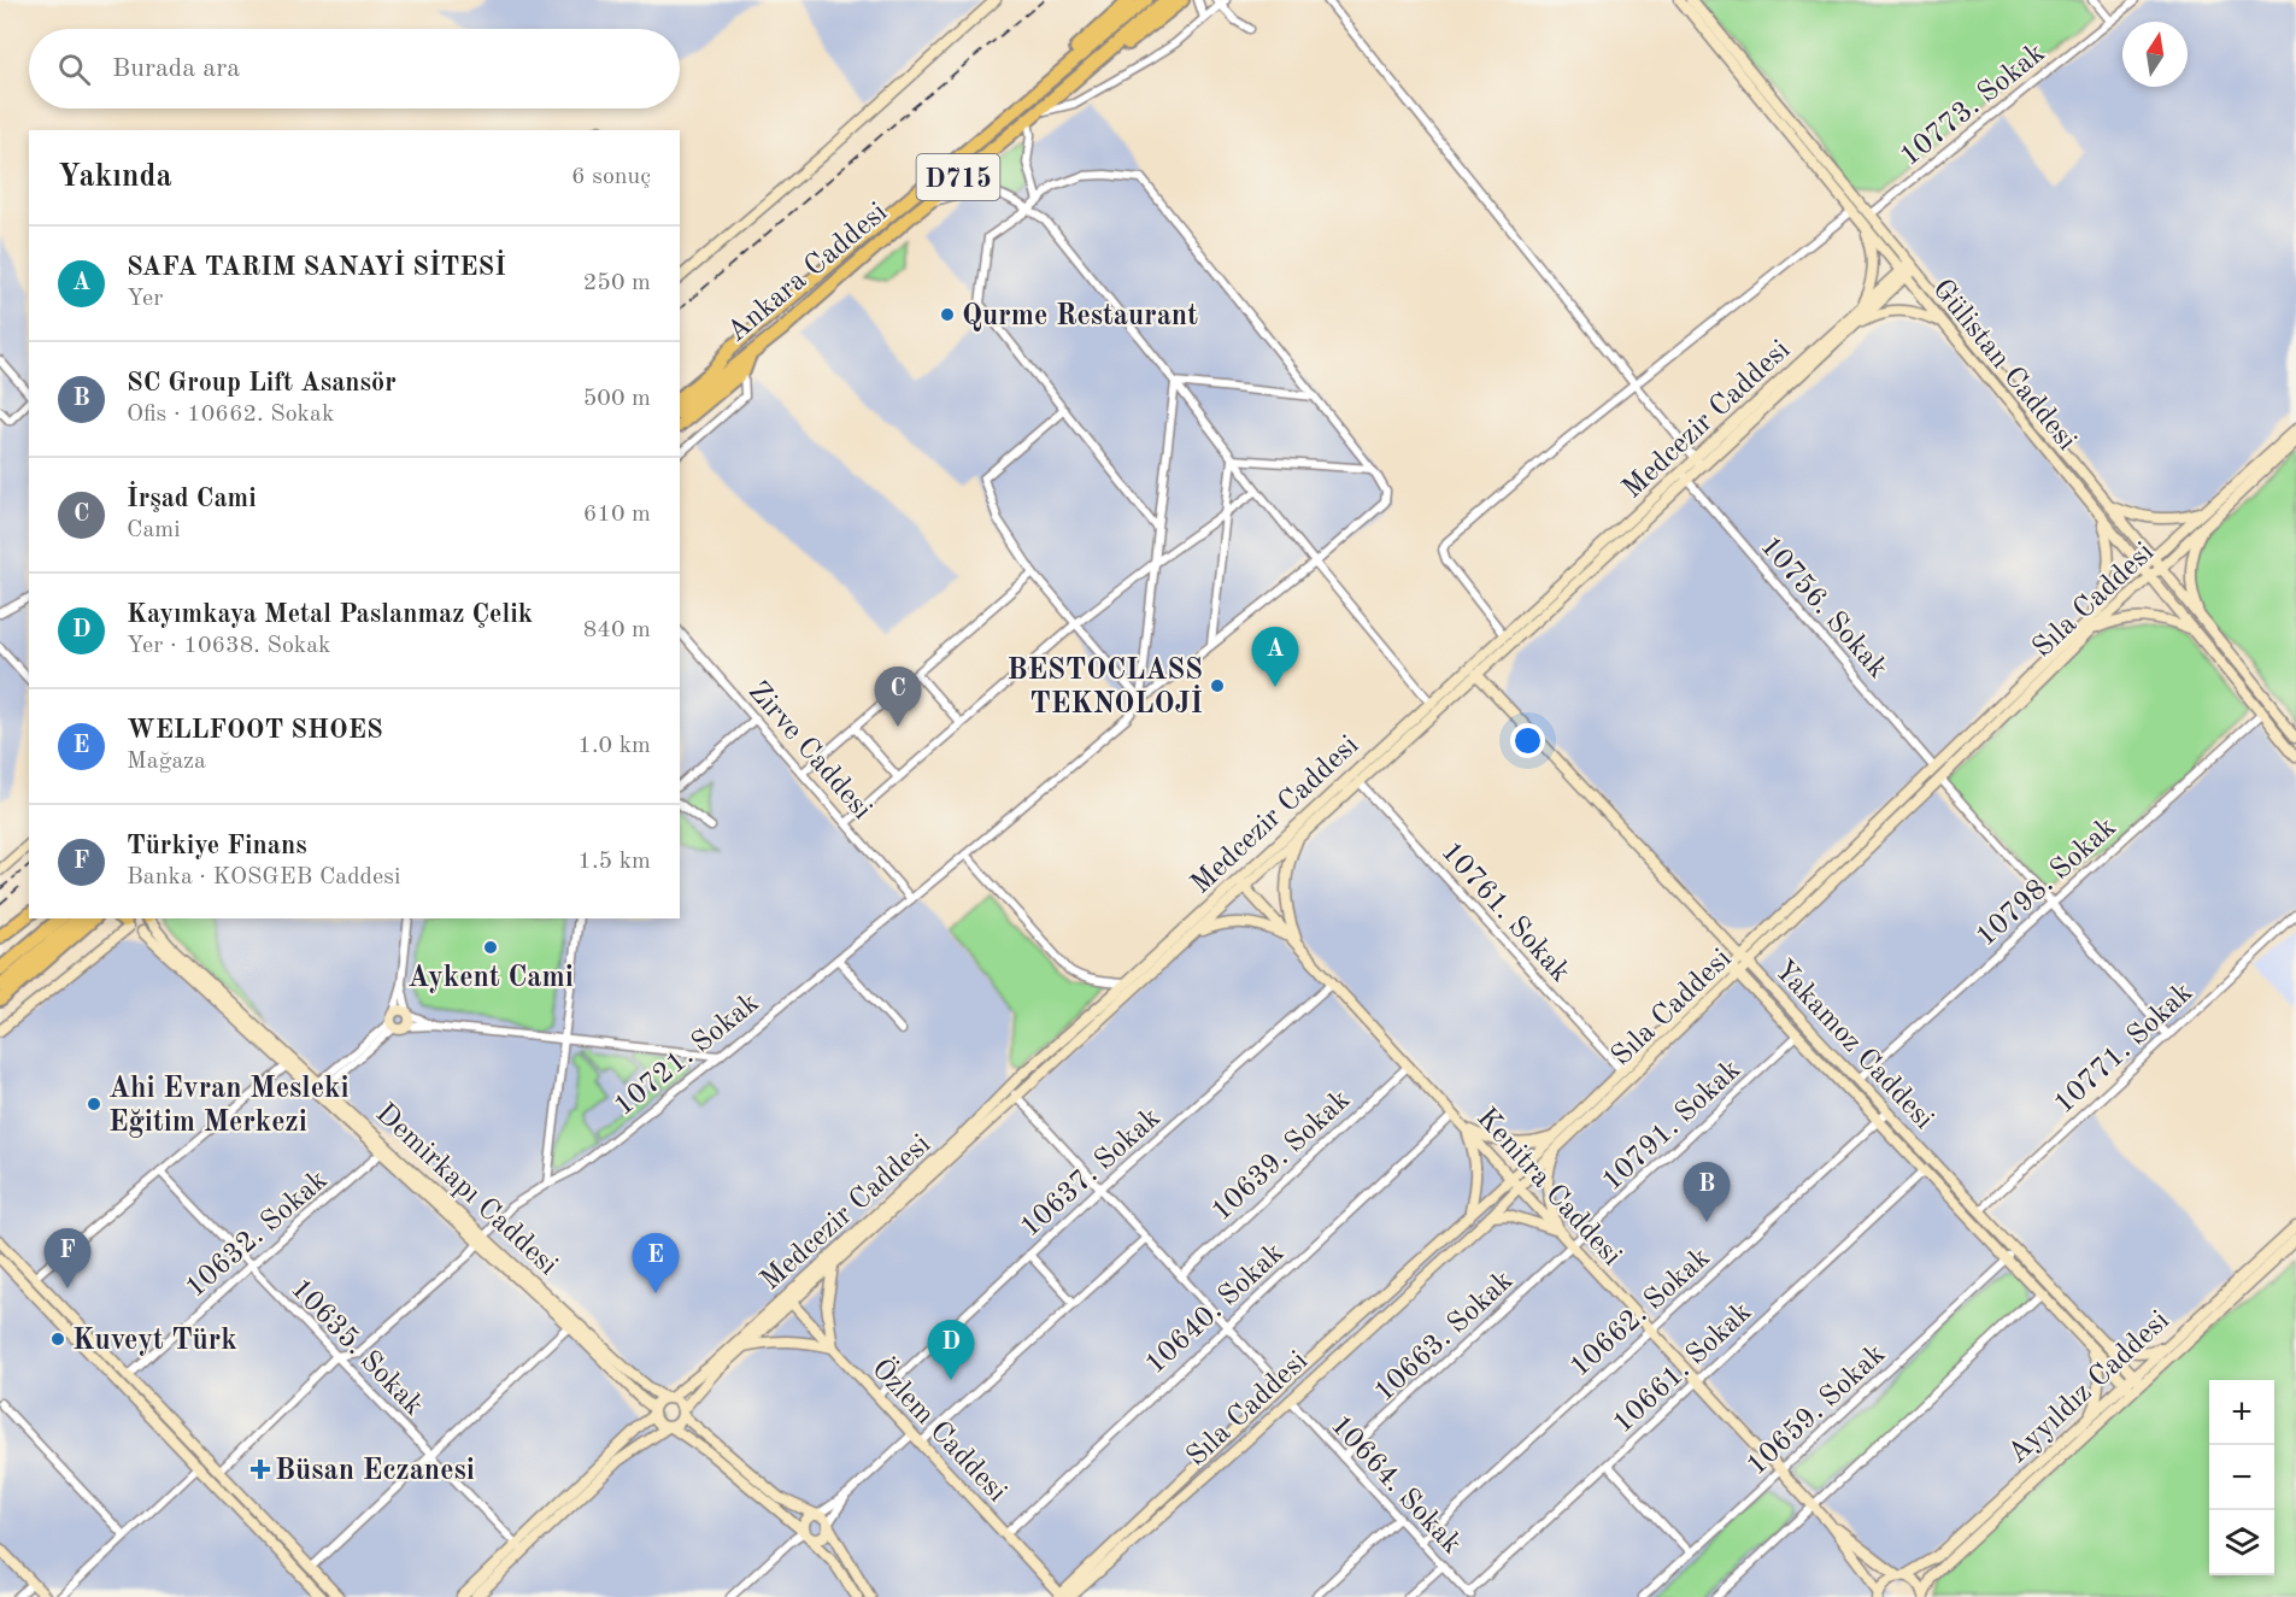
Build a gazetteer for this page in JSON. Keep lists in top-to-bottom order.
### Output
{
  "streets": {
    "highway": ["D715", "Ankara Caddesi"],
    "street": [
      "10773. Sokak",
      "Gülistan Caddesi",
      "Medcezir Caddesi",
      "Sıla Caddesi",
      "10756. Sokak",
      "Zirve Caddesi",
      "10798. Sokak",
      "10761. Sokak",
      "Yakamoz Caddesi",
      "10771. Sokak",
      "10721. Sokak",
      "10791. Sokak",
      "10639. Sokak",
      "10637. Sokak",
      "Kenitra Caddesi",
      "Demirkapı Caddesi",
      "10632. Sokak",
      "10640. Sokak",
      "10662. Sokak",
      "10663. Sokak",
      "10635. Sokak",
      "10661. Sokak",
      "Ayyıldız Caddesi",
      "10659. Sokak",
      "Özlem Caddesi",
      "10664. Sokak"
    ]
  },
  "crossings": [
    ["10773. Sokak", "Gülistan Caddesi"],
    ["D715", "Ankara Caddesi"],
    ["Gülistan Caddesi", "Medcezir Caddesi"],
    ["Gülistan Caddesi", "Sıla Caddesi"],
    ["Gülistan Caddesi", "10798. Sokak"],
    ["Medcezir Caddesi", "10756. Sokak"],
    ["Medcezir Caddesi", "10761. Sokak"],
    ["Medcezir Caddesi", "Yakamoz Caddesi"],
    ["Medcezir Caddesi", "Kenitra Caddesi"],
    ["Medcezir Caddesi", "Demirkapı Caddesi"],
    ["Medcezir Caddesi", "Özlem Caddesi"],
    ["Sıla Caddesi", "Yakamoz Caddesi"],
    ["Sıla Caddesi", "Kenitra Caddesi"],
    ["Sıla Caddesi", "Özlem Caddesi"],
    ["Sıla Caddesi", "10664. Sokak"],
    ["Zirve Caddesi", "10721. Sokak"],
    ["10798. Sokak", "Yakamoz Caddesi"],
    ["Yakamoz Caddesi", "10771. Sokak"],
    ["Yakamoz Caddesi", "10791. Sokak"],
    ["Yakamoz Caddesi", "10662. Sokak"],
    ["Yakamoz Caddesi", "10661. Sokak"],
    ["Yakamoz Caddesi", "Ayyıldız Caddesi"],
    ["Yakamoz Caddesi", "10659. Sokak"],
    ["10721. Sokak", "Demirkapı Caddesi"],
    ["10721. Sokak", "10635. Sokak"],
    ["10791. Sokak", "Kenitra Caddesi"],
    ["10791. Sokak", "10663. Sokak"],
    ["10639. Sokak", "Kenitra Caddesi"],
    ["10637. Sokak", "Kenitra Caddesi"],
    ["10637. Sokak", "Özlem Caddesi"],
    ["Kenitra Caddesi", "10640. Sokak"],
    ["Kenitra Caddesi", "10662. Sokak"],
    ["Kenitra Caddesi", "10663. Sokak"],
    ["Kenitra Caddesi", "10661. Sokak"],
    ["Kenitra Caddesi", "10659. Sokak"],
    ["Demirkapı Caddesi", "10632. Sokak"],
    ["10632. Sokak", "10635. Sokak"],
    ["10640. Sokak", "Özlem Caddesi"],
    ["10662. Sokak", "10664. Sokak"],
    ["10663. Sokak", "10664. Sokak"],
    ["10661. Sokak", "10664. Sokak"]
  ],
  "places": {
    "other": [
      "Qurme Restaurant",
      "BESTOCLASS TEKNOLOJİ",
      "Aykent Cami",
      "Ahi Evran Mesleki Eğitim Merkezi",
      "Kuveyt Türk"
    ],
    "health": ["Büsan Eczanesi"]
  },
  "north": "top",
  "page": {
    "search": "Burada ara",
    "heading": ["Yakında", "6 sonuç"],
    "list": [
      {
        "mark": "A",
        "name": "SAFA TARIM SANAYİ SİTESİ",
        "note": "Yer",
        "value": "250 m"
      },
      {
        "mark": "B",
        "name": "SC Group Lift Asansör",
        "note": "Ofis · 10662. Sokak",
        "value": "500 m"
      },
      {
        "mark": "C",
        "name": "İrşad Cami",
        "note": "Cami",
        "value": "610 m"
      },
      {
        "mark": "D",
        "name": "Kayımkaya Metal Paslanmaz Çelik",
        "note": "Yer · 10638. Sokak",
        "value": "840 m"
      },
      {
        "mark": "E",
        "name": "WELLFOOT SHOES",
        "note": "Mağaza",
        "value": "1.0 km"
      },
      {
        "mark": "F",
        "name": "Türkiye Finans",
        "note": "Banka · KOSGEB Caddesi",
        "value": "1.5 km"
      }
    ],
    "pins": [
      "A",
      "C",
      "B",
      "F",
      "E",
      "D"
    ],
    "map_buttons": ["+", "−"]
  }
}
